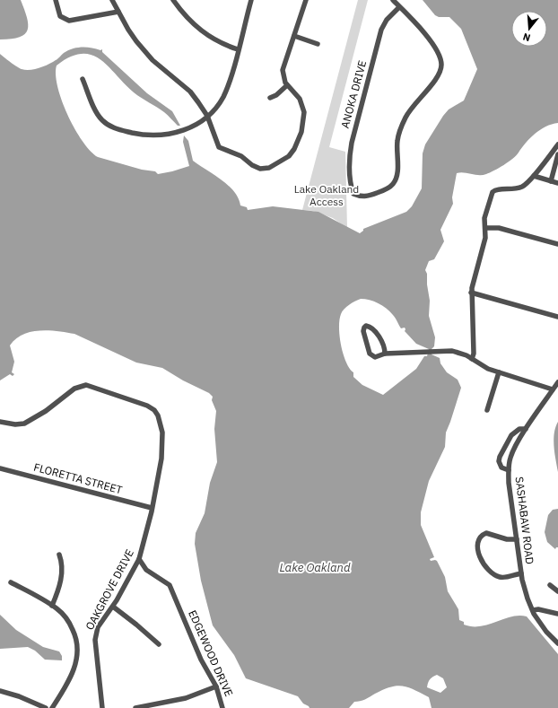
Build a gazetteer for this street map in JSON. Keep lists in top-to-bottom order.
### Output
{
  "streets": {
    "street": [
      "ANOKA DRIVE",
      "FLORETTA STREET",
      "SASHABAW ROAD",
      "OAKGROVE DRIVE",
      "EDGEWOOD DRIVE"
    ]
  },
  "crossings": [
    ["FLORETTA STREET", "OAKGROVE DRIVE"],
    ["OAKGROVE DRIVE", "EDGEWOOD DRIVE"]
  ],
  "water": ["Lake Oakland"],
  "parks": ["Lake Oakland Access"],
  "north": "bottom"
}
